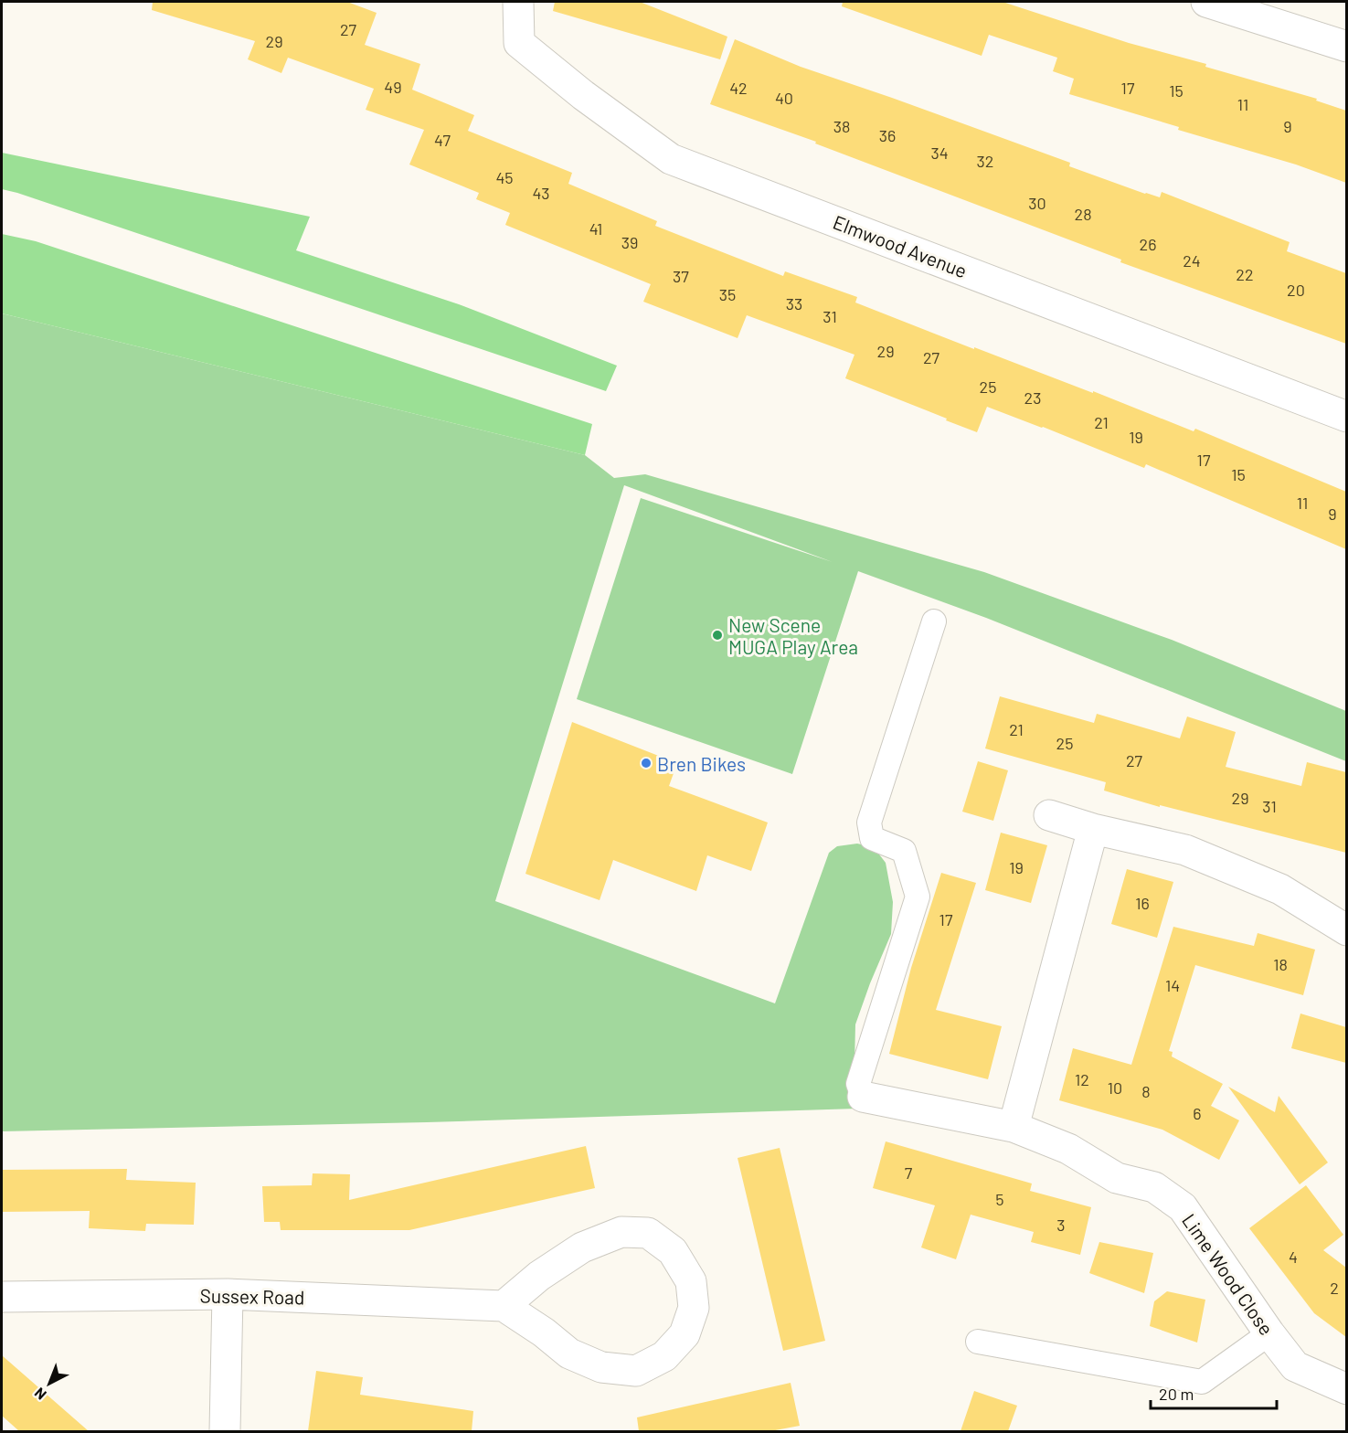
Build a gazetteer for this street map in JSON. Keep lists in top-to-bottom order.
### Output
{
  "streets": {
    "street": ["Elmwood Avenue", "Lime Wood Close", "Sussex Road"]
  },
  "places": ["New Scene MUGA Play Area", "Bren Bikes"],
  "house_numbers": [
    "27",
    "29",
    "49",
    "42",
    "17",
    "15",
    "40",
    "11",
    "38",
    "9",
    "36",
    "47",
    "34",
    "32",
    "45",
    "43",
    "30",
    "28",
    "41",
    "39",
    "26",
    "24",
    "22",
    "37",
    "20",
    "35",
    "33",
    "31",
    "29",
    "27",
    "25",
    "23",
    "21",
    "19",
    "17",
    "15",
    "11",
    "9",
    "21",
    "25",
    "27",
    "29",
    "31",
    "19",
    "16",
    "17",
    "18",
    "14",
    "12",
    "10",
    "8",
    "6",
    "7",
    "5",
    "3",
    "4",
    "2"
  ],
  "scale_bar": "20 m",
  "north": "bottom left"
}
